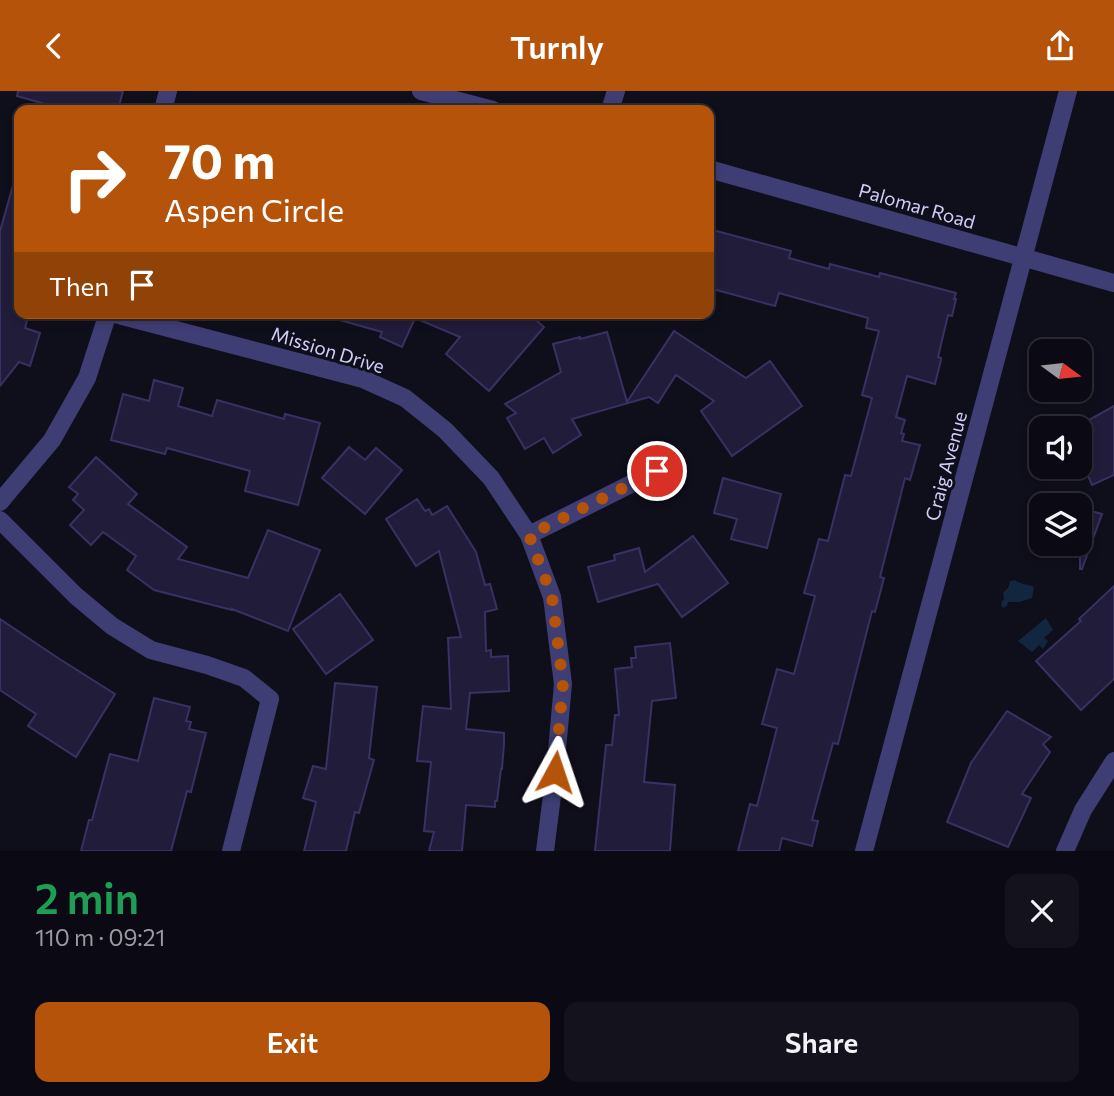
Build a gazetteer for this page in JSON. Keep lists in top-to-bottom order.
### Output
{
  "streets": {
    "street": ["Palomar Road", "Mission Drive", "Craig Avenue"]
  },
  "crossings": [
    ["Palomar Road", "Craig Avenue"]
  ],
  "north": "right",
  "page": {
    "header": "Turnly",
    "turn": ["70 m", "Aspen Circle"],
    "then": "Then",
    "heading": ["2 min", "110 m · 09:21"],
    "buttons": ["Exit", "Share"]
  }
}
